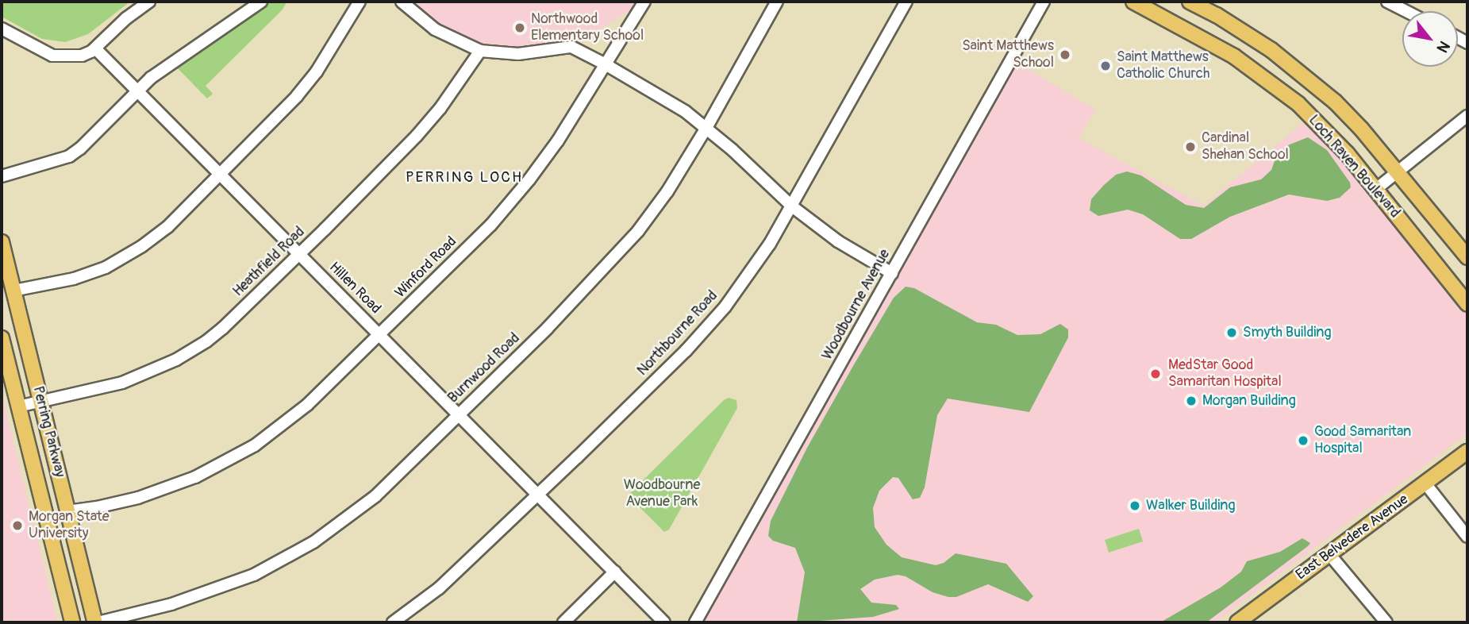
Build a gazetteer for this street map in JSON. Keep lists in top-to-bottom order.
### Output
{
  "streets": {
    "main road": ["Loch Raven Boulevard", "Perring Parkway", "East Belvedere Avenue"],
    "street": [
      "Heathfield Road",
      "Winford Road",
      "Hillen Road",
      "Woodbourne Avenue",
      "Northbourne Road",
      "Burnwood Road"
    ]
  },
  "crossings": [
    ["Heathfield Road", "Hillen Road"],
    ["Heathfield Road", "Perring Parkway"],
    ["Winford Road", "Hillen Road"],
    ["Winford Road", "Perring Parkway"],
    ["Hillen Road", "Northbourne Road"],
    ["Hillen Road", "Burnwood Road"],
    ["Burnwood Road", "Perring Parkway"]
  ],
  "districts": ["PERRING LOCH"],
  "parks": ["Woodbourne Avenue Park"],
  "places": [
    "Northwood Elementary School",
    "Saint Matthews School",
    "Saint Matthews Catholic Church",
    "Cardinal Shehan School",
    "Smyth Building",
    "MedStar Good Samaritan Hospital",
    "Morgan Building",
    "Good Samaritan Hospital",
    "Walker Building",
    "Morgan State University"
  ],
  "north": "bottom right"
}
